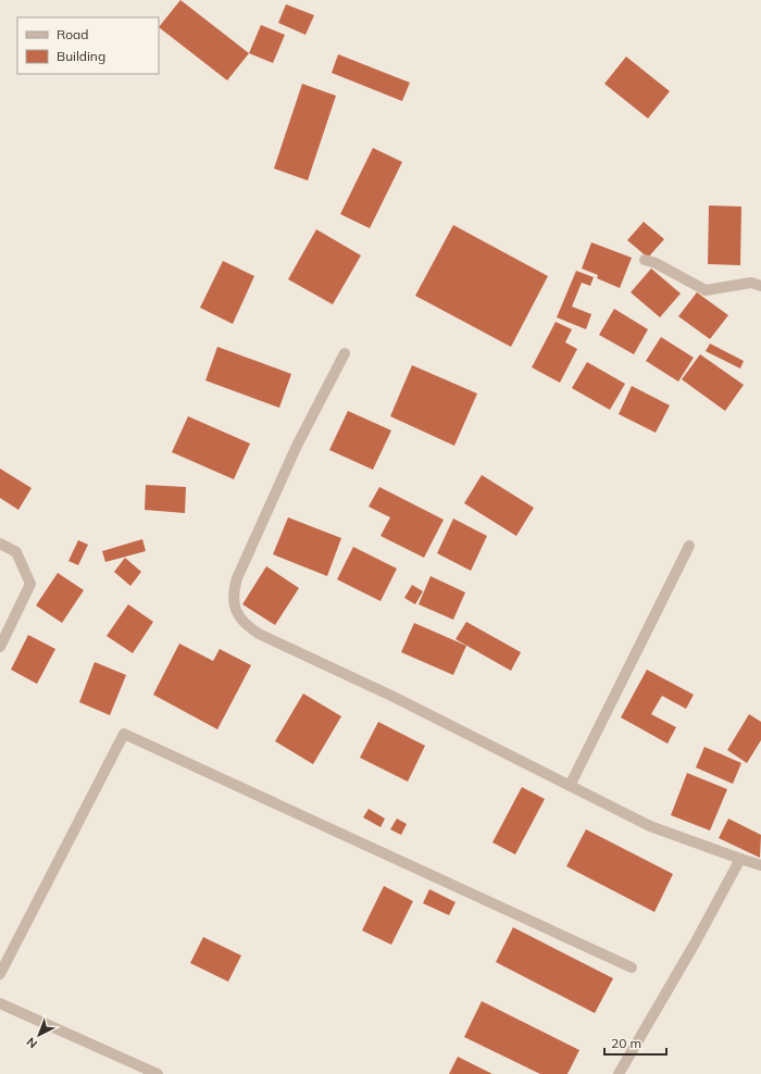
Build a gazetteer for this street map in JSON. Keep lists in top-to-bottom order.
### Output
{
  "legend": ["Road", "Building"],
  "scale_bar": "20 m",
  "north": "bottom left"
}
